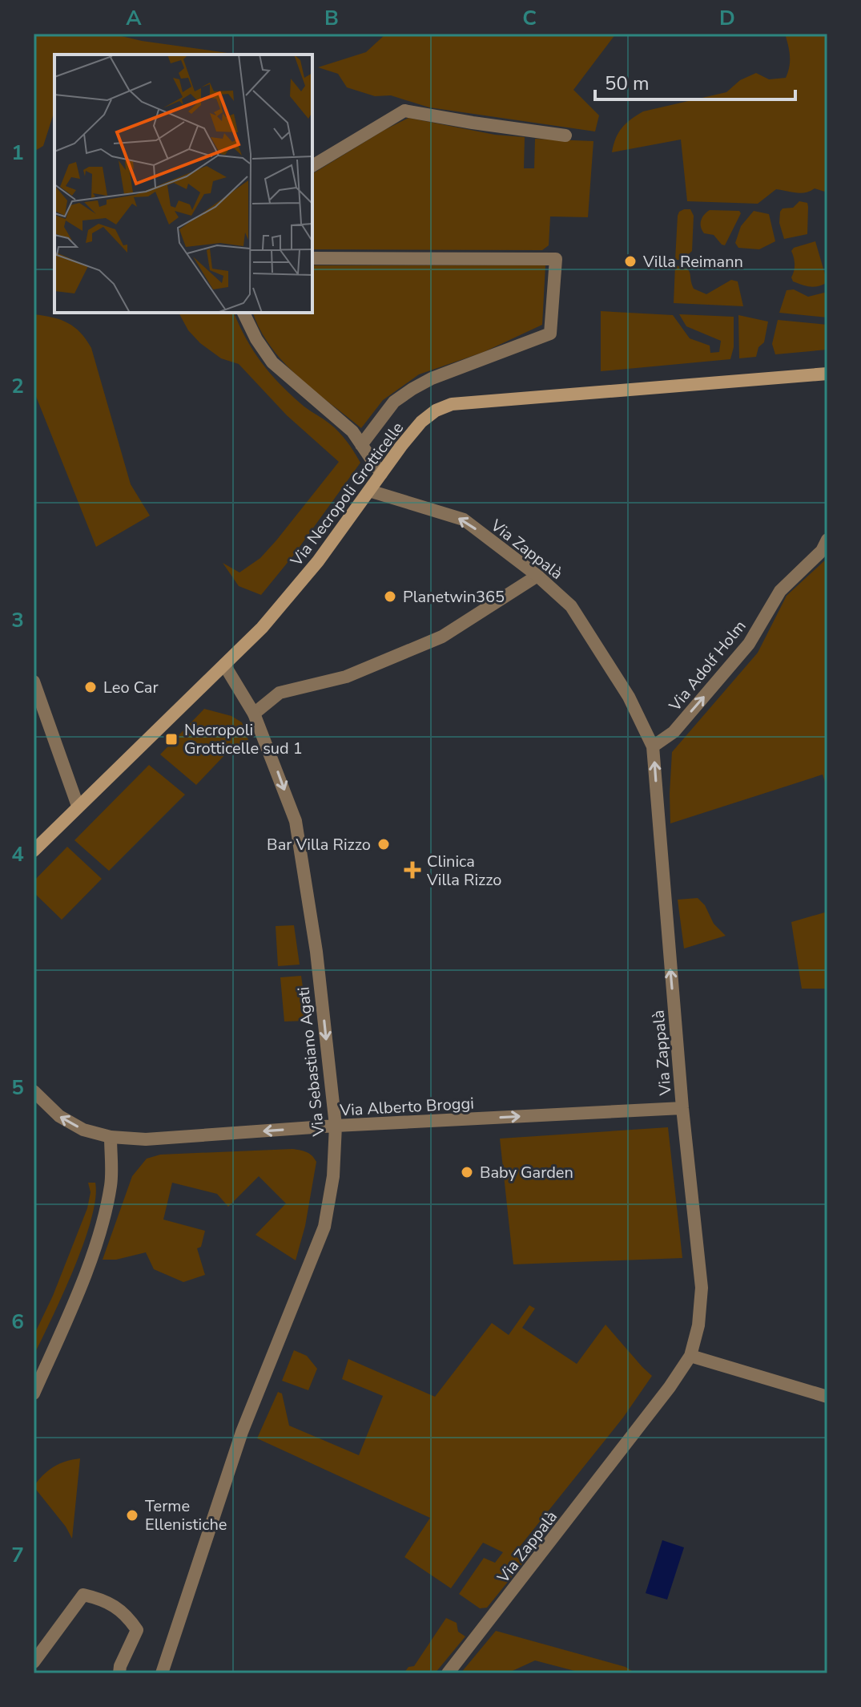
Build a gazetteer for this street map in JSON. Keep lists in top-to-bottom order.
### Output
{
  "streets": {
    "main road": ["Via Necropoli Grotticelle"],
    "street": [
      "Via Zappalà",
      "Via Adolf Holm",
      "Via Sebastiano Agati",
      "Via Alberto Broggi"
    ]
  },
  "crossings": [
    ["Via Necropoli Grotticelle", "Via Zappalà"],
    ["Via Necropoli Grotticelle", "Via Sebastiano Agati"],
    ["Via Zappalà", "Via Adolf Holm"],
    ["Via Zappalà", "Via Alberto Broggi"],
    ["Via Sebastiano Agati", "Via Alberto Broggi"]
  ],
  "one_way": ["Via Adolf Holm", "Via Sebastiano Agati"],
  "places": {
    "other": [
      "Villa Reimann",
      "Planetwin365",
      "Leo Car",
      "Bar Villa Rizzo",
      "Baby Garden",
      "Terme Ellenistiche"
    ],
    "transit": ["Necropoli Grotticelle sud 1"],
    "health": ["Clinica Villa Rizzo"]
  },
  "scale_bar": "50 m",
  "grid": {
    "columns": [
      "A",
      "B",
      "C",
      "D"
    ],
    "rows": [
      "1",
      "2",
      "3",
      "4",
      "5",
      "6",
      "7"
    ]
  }
}
